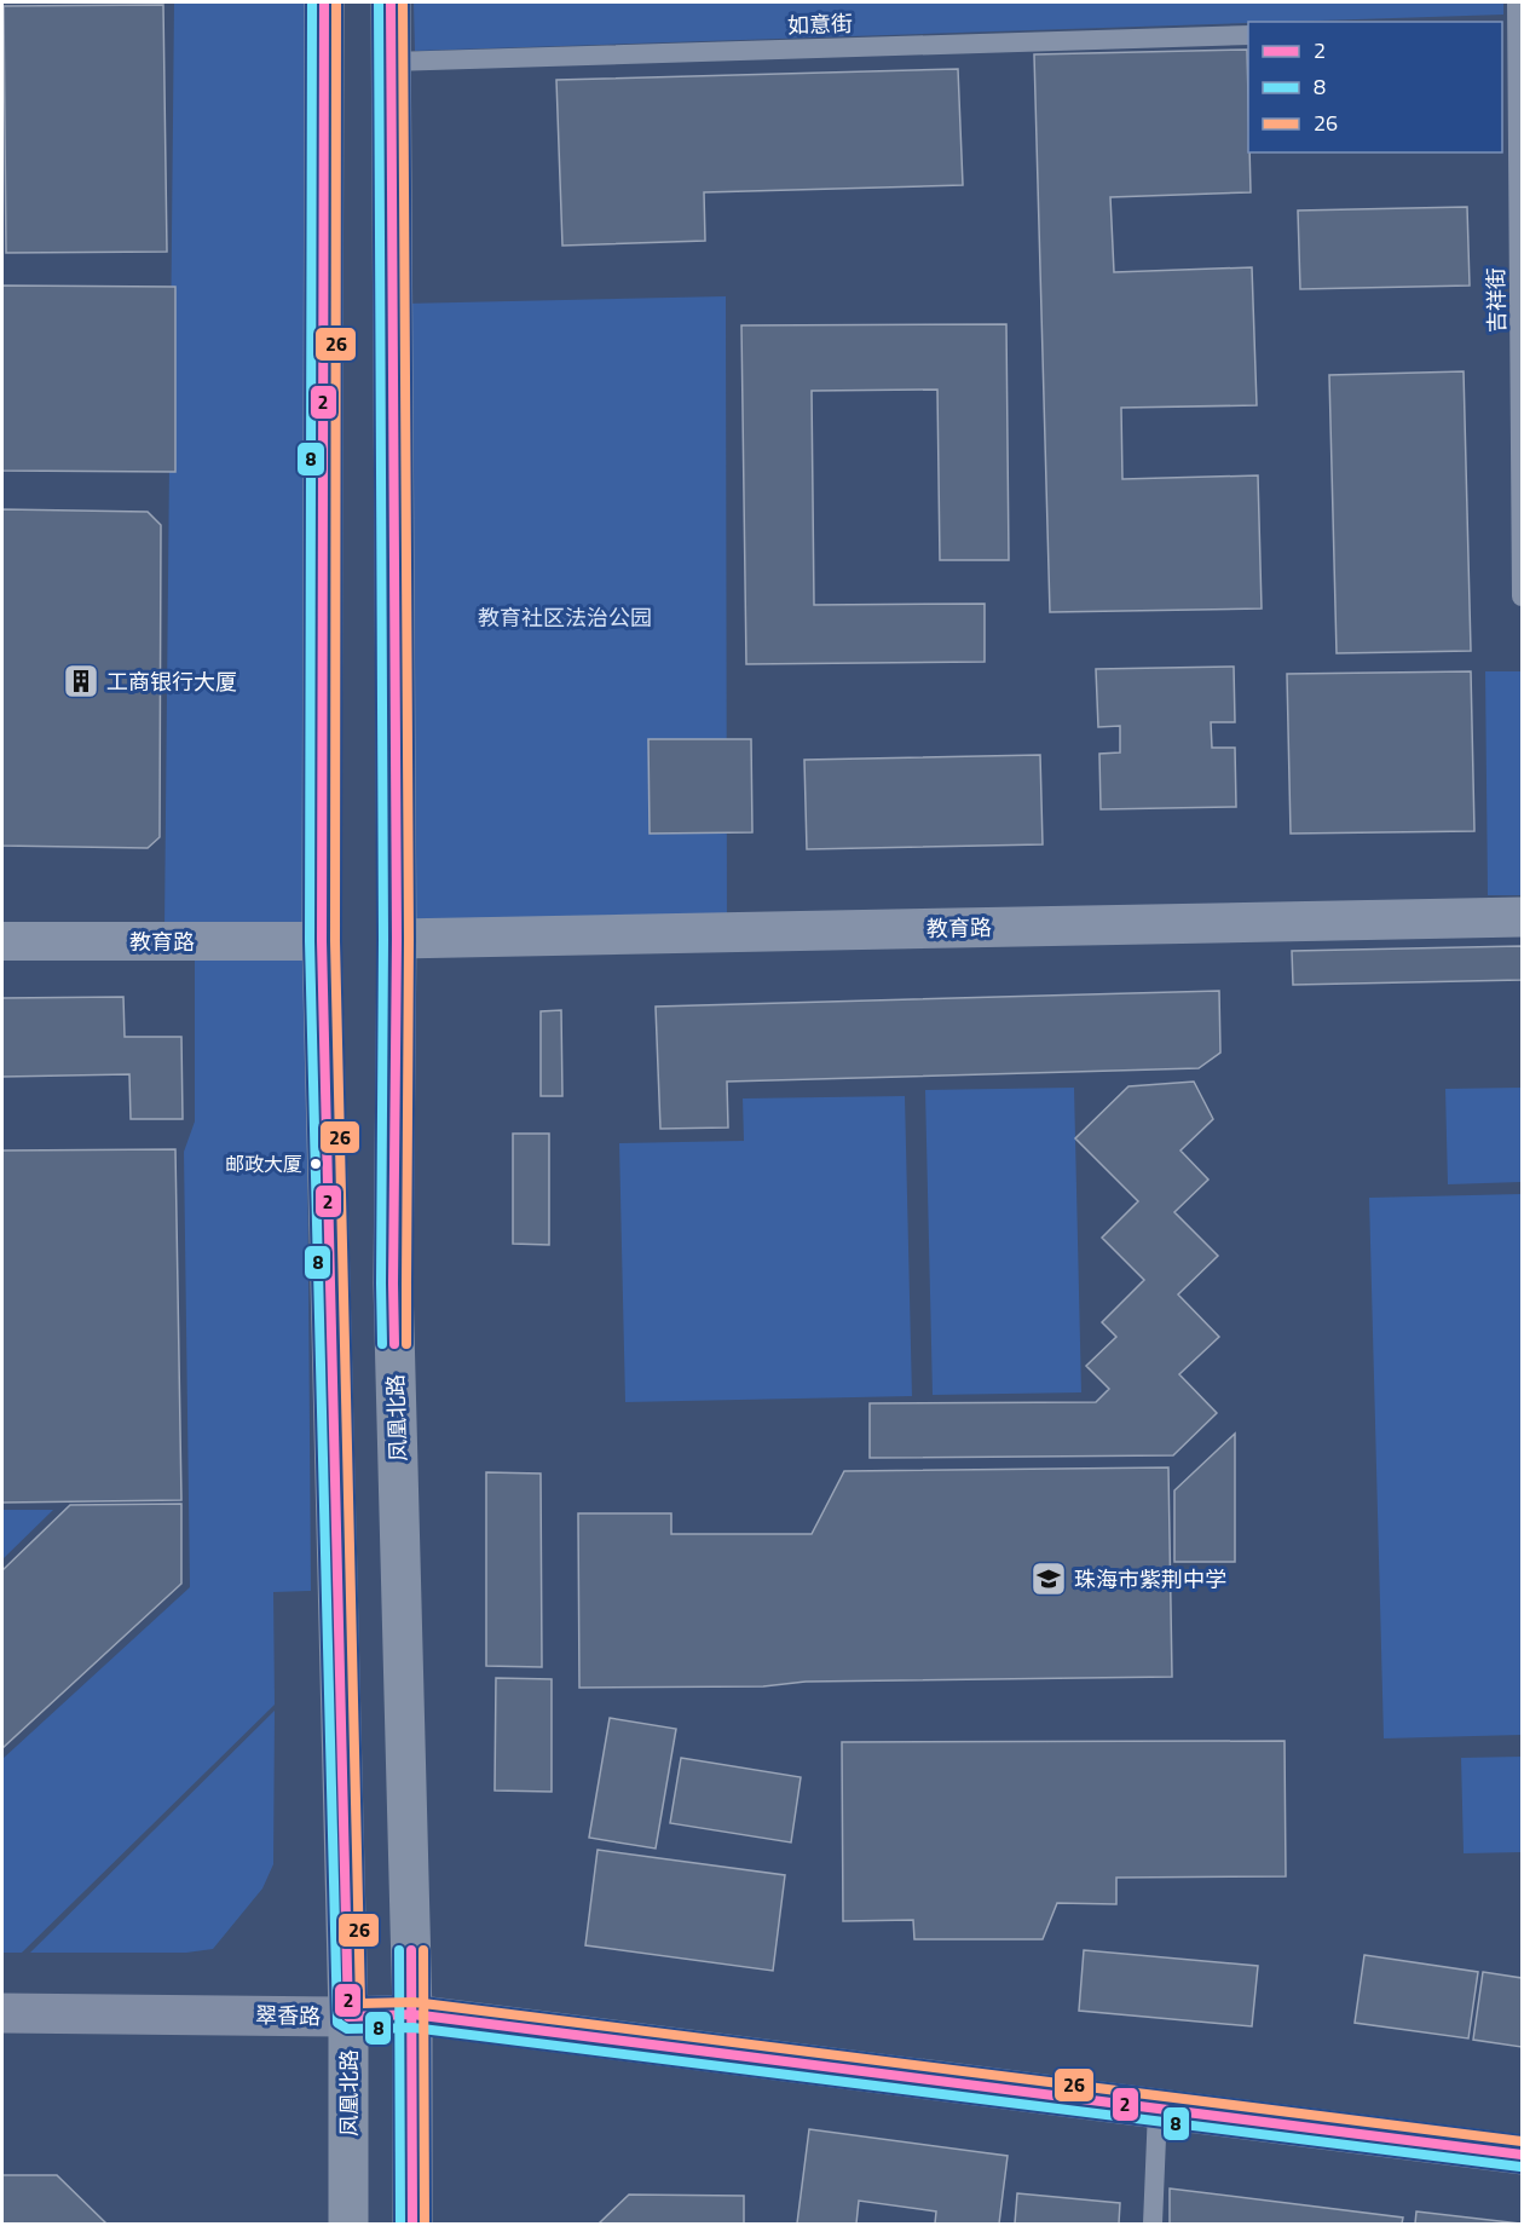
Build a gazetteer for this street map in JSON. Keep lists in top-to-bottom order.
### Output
{
  "streets": {
    "main road": ["凤凰北路", "翠香路"],
    "street": ["教育路"],
    "lane": ["如意街", "吉祥街"]
  },
  "crossings": [
    ["如意街", "凤凰北路"],
    ["教育路", "凤凰北路"],
    ["凤凰北路", "翠香路"]
  ],
  "parks": ["教育社区法治公园"],
  "places": {
    "building": ["工商银行大厦"],
    "other": ["邮政大厦"],
    "school or university": ["珠海市紫荆中学"]
  },
  "lines": ["transit line 2", "transit line 8", "transit line 26"],
  "legend": ["2", "8", "26"]
}
